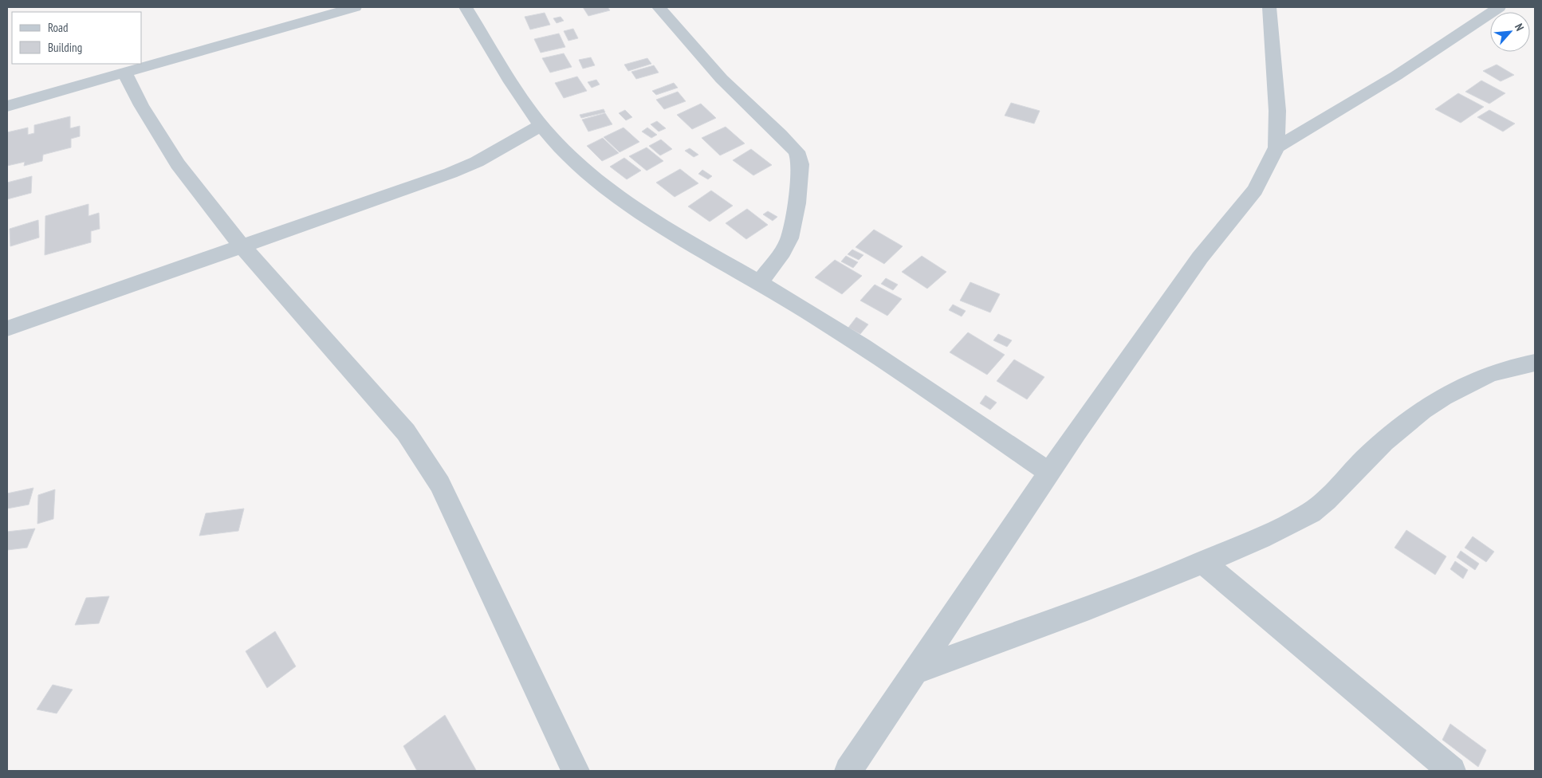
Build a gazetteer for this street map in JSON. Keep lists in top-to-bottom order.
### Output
{
  "legend": ["Road", "Building"],
  "north": "top right"
}
